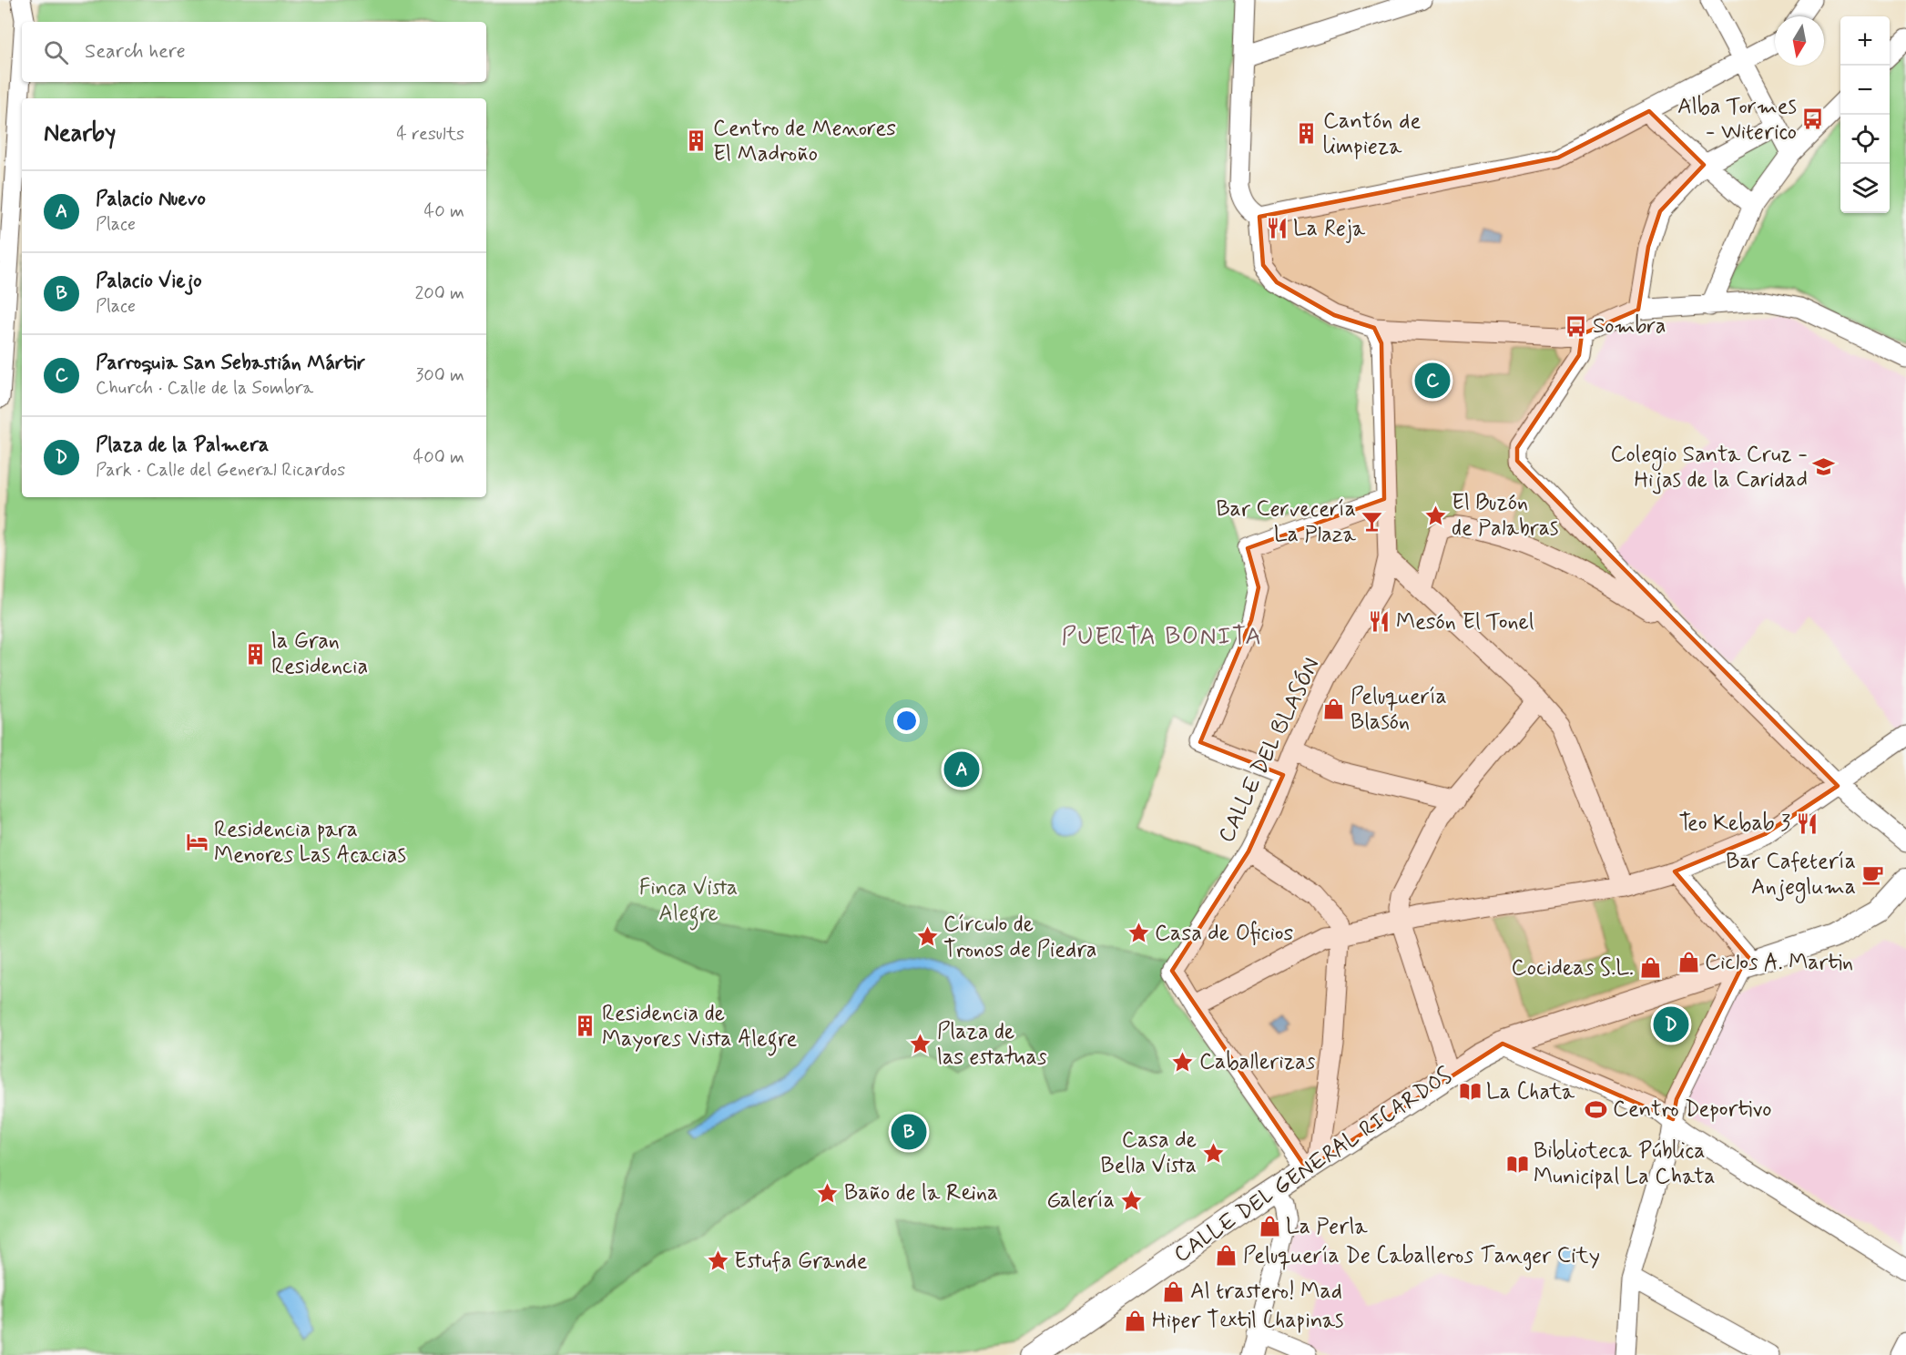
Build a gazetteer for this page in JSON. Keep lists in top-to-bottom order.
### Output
{
  "streets": {
    "main road": ["CALLE DEL GENERAL RICARDOS"],
    "street": ["CALLE DEL BLASÓN"]
  },
  "crossings": [
    ["CALLE DEL BLASÓN", "CALLE DEL GENERAL RICARDOS"]
  ],
  "districts": ["PUERTA BONITA"],
  "parks": ["Finca Vista Alegre"],
  "places": {
    "bus stop": ["Alba Tormes - Witerico", "Sombra"],
    "building": [
      "Cantón de limpieza",
      "Centro de Menores El Madroño",
      "la Gran Residencia",
      "Residencia de Mayores Vista Alegre"
    ],
    "restaurant": ["La Reja", "Mesón El Tonel", "Teo Kebab 3"],
    "school or university": ["Colegio Santa Cruz - Hijas de la Caridad"],
    "place": [
      "El Buzón de Palabras",
      "Casa de Oficios",
      "Círculo de Tronos de Piedra",
      "Plaza de las estatuas",
      "Caballerizas",
      "Casa de Bella Vista",
      "Baño de la Reina",
      "Galería",
      "Estufa Grande"
    ],
    "bar": ["Bar Cervecería La Plaza"],
    "shop": [
      "Peluquería Blasón",
      "Ciclos A. Martin",
      "Cocideas S.L.",
      "La Perla",
      "Peluquería De Caballeros Tanger City",
      "Al trastero! Mad",
      "Hiper Textil Chapinas"
    ],
    "hotel": ["Residencia para Menores Las Acacias"],
    "cafe": ["Bar Cafetería Anjegluma"],
    "library": ["La Chata", "Biblioteca Pública Municipal La Chata"],
    "sports": ["Centro Deportivo"]
  },
  "north": "bottom",
  "page": {
    "map_buttons": ["+", "−"],
    "search": "Search here",
    "heading": ["Nearby", "4 results"],
    "list": [
      {
        "mark": "A",
        "name": "Palacio Nuevo",
        "note": "Place",
        "value": "40 m"
      },
      {
        "mark": "B",
        "name": "Palacio Viejo",
        "note": "Place",
        "value": "200 m"
      },
      {
        "mark": "C",
        "name": "Parroquia San Sebastián Mártir",
        "note": "Church · Calle de la Sombra",
        "value": "300 m"
      },
      {
        "mark": "D",
        "name": "Plaza de la Palmera",
        "note": "Park · Calle del General Ricardos",
        "value": "400 m"
      }
    ],
    "pins": [
      "C",
      "A",
      "D",
      "B"
    ]
  }
}
